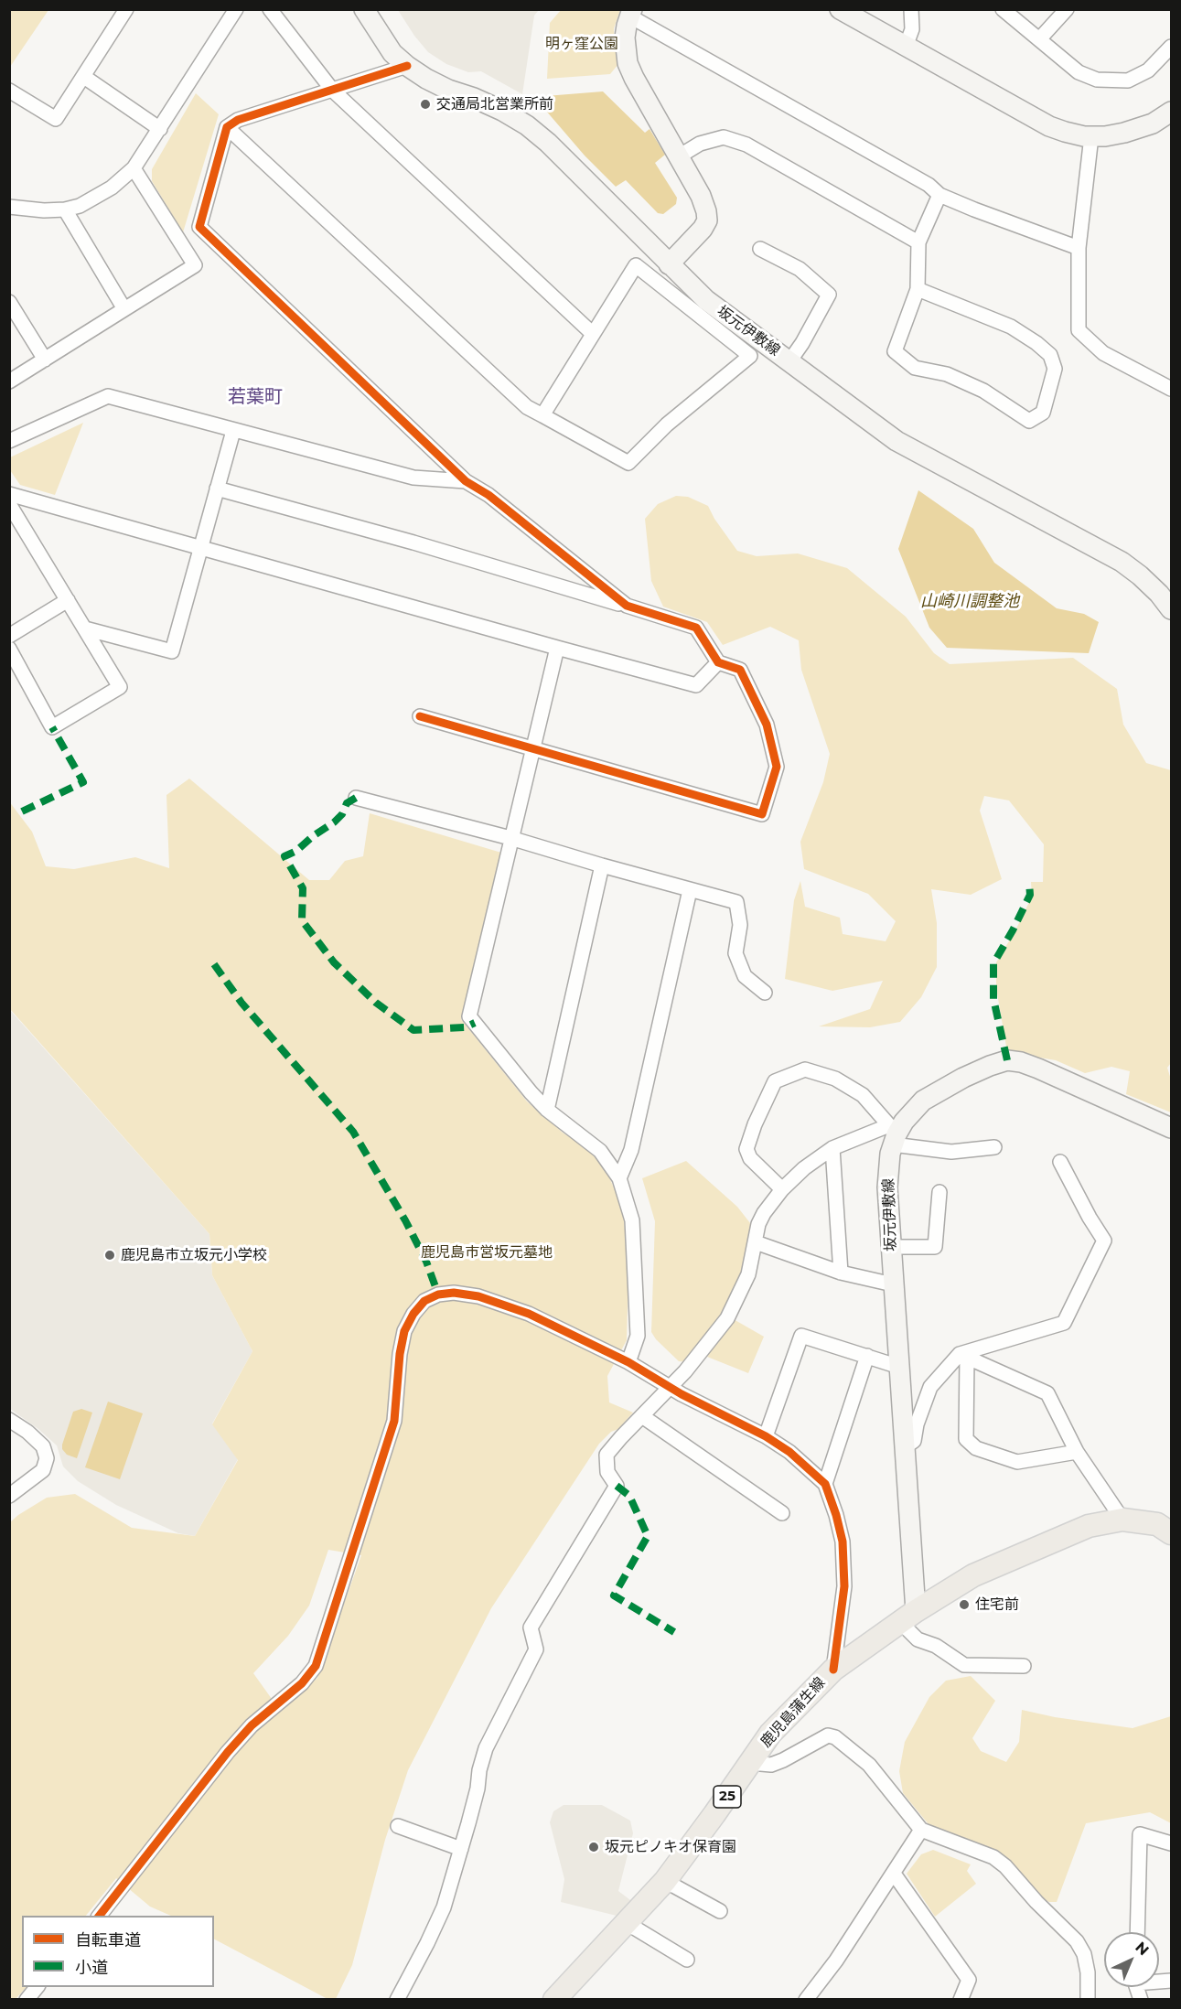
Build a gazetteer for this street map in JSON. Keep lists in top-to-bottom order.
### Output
{
  "streets": {
    "main road": ["坂元伊敷線", "鹿児島蒲生線", "25"]
  },
  "crossings": [
    ["坂元伊敷線", "鹿児島蒲生線"]
  ],
  "districts": ["若葉町"],
  "water": ["山崎川調整池"],
  "parks": ["明ヶ窪公園", "鹿児島市営坂元墓地"],
  "places": [
    "交通局北営業所前",
    "鹿児島市立坂元小学校",
    "住宅前",
    "坂元ピノキオ保育園"
  ],
  "legend": ["自転車道", "小道"],
  "north": "top right"
}
